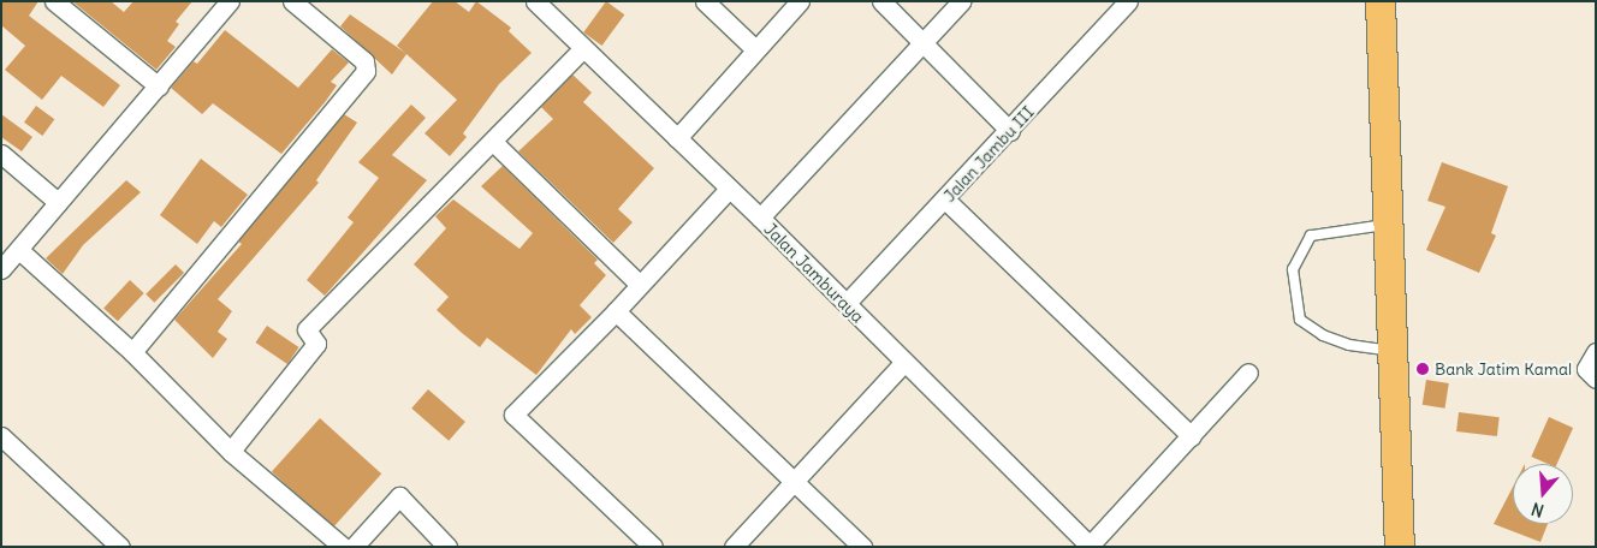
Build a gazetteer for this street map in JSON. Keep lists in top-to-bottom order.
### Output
{
  "streets": {
    "street": ["Jalan Jambu III", "Jalan Jamburaya"]
  },
  "crossings": [
    ["Jalan Jambu III", "Jalan Jamburaya"]
  ],
  "places": ["Bank Jatim Kamal"],
  "north": "bottom"
}
